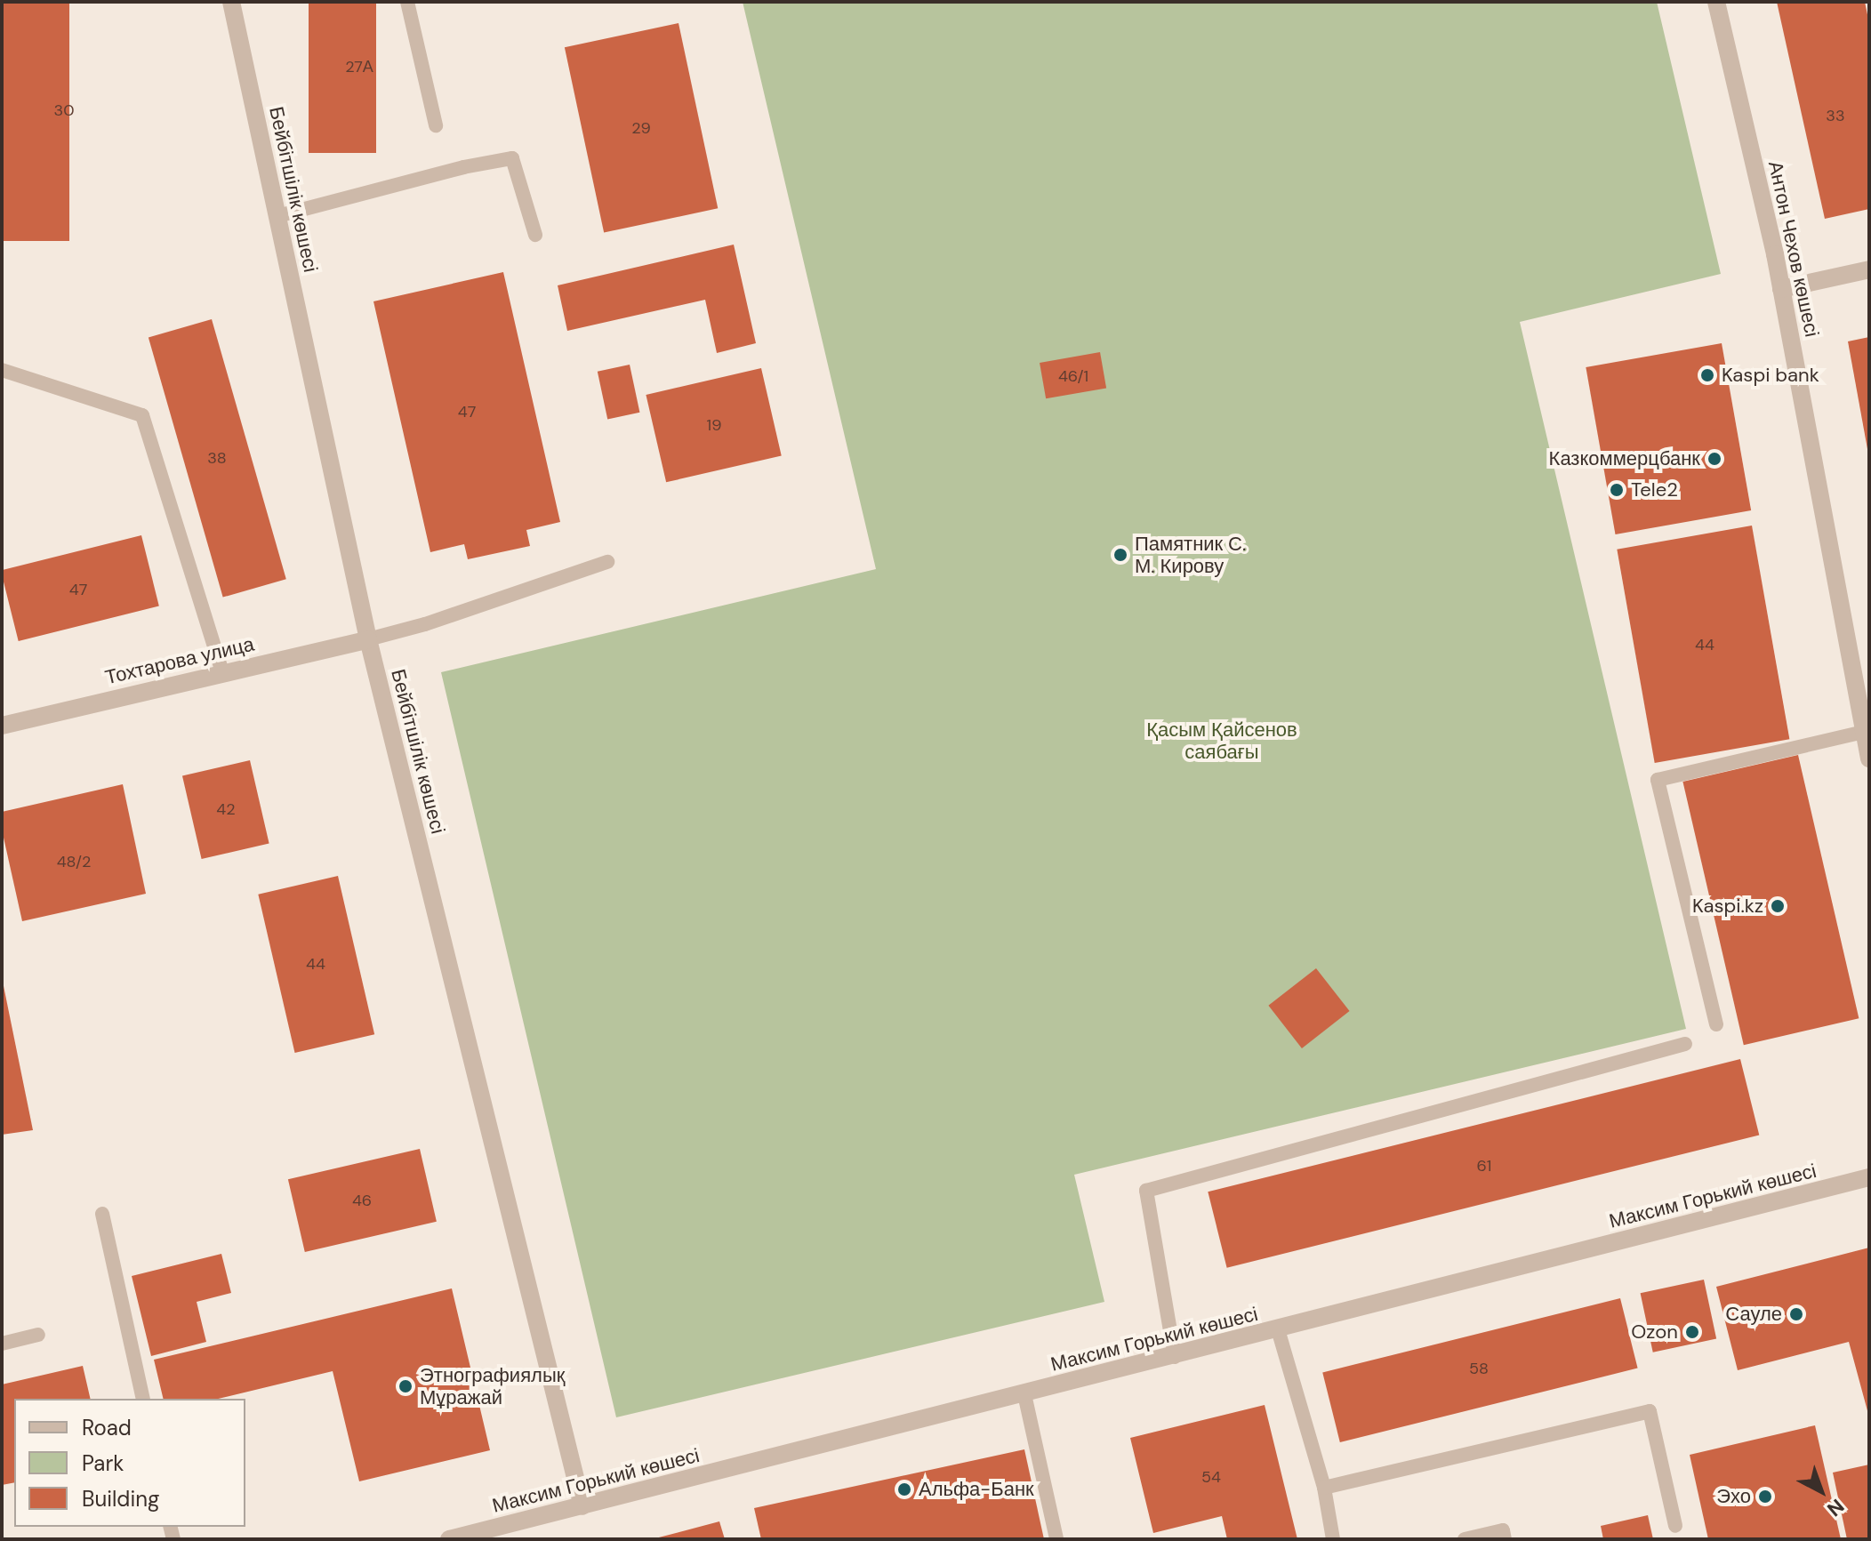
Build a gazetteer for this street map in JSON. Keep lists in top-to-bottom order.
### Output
{
  "streets": {
    "street": [
      "Бейбітшілік көшесі",
      "Антон Чехов көшесі",
      "Тохтарова улица",
      "Максим Горький көшесі"
    ]
  },
  "crossings": [
    ["Бейбітшілік көшесі", "Тохтарова улица"],
    ["Бейбітшілік көшесі", "Максим Горький көшесі"]
  ],
  "parks": ["Қасым Қайсенов саябағы"],
  "places": [
    "Kaspi bank",
    "Казкоммерцбанк",
    "Tele2",
    "Памятник С. М. Кирову",
    "Kaspi.kz",
    "Сауле",
    "Ozon",
    "Этнографиялық Мұражай",
    "Альфа-Банк",
    "Эхо"
  ],
  "house_numbers": [
    "27А",
    "30",
    "33",
    "29",
    "46/1",
    "47",
    "19",
    "38",
    "47",
    "44",
    "42",
    "48/2",
    "44",
    "61",
    "46",
    "58",
    "54"
  ],
  "legend": ["Road", "Park", "Building"],
  "north": "bottom right"
}
